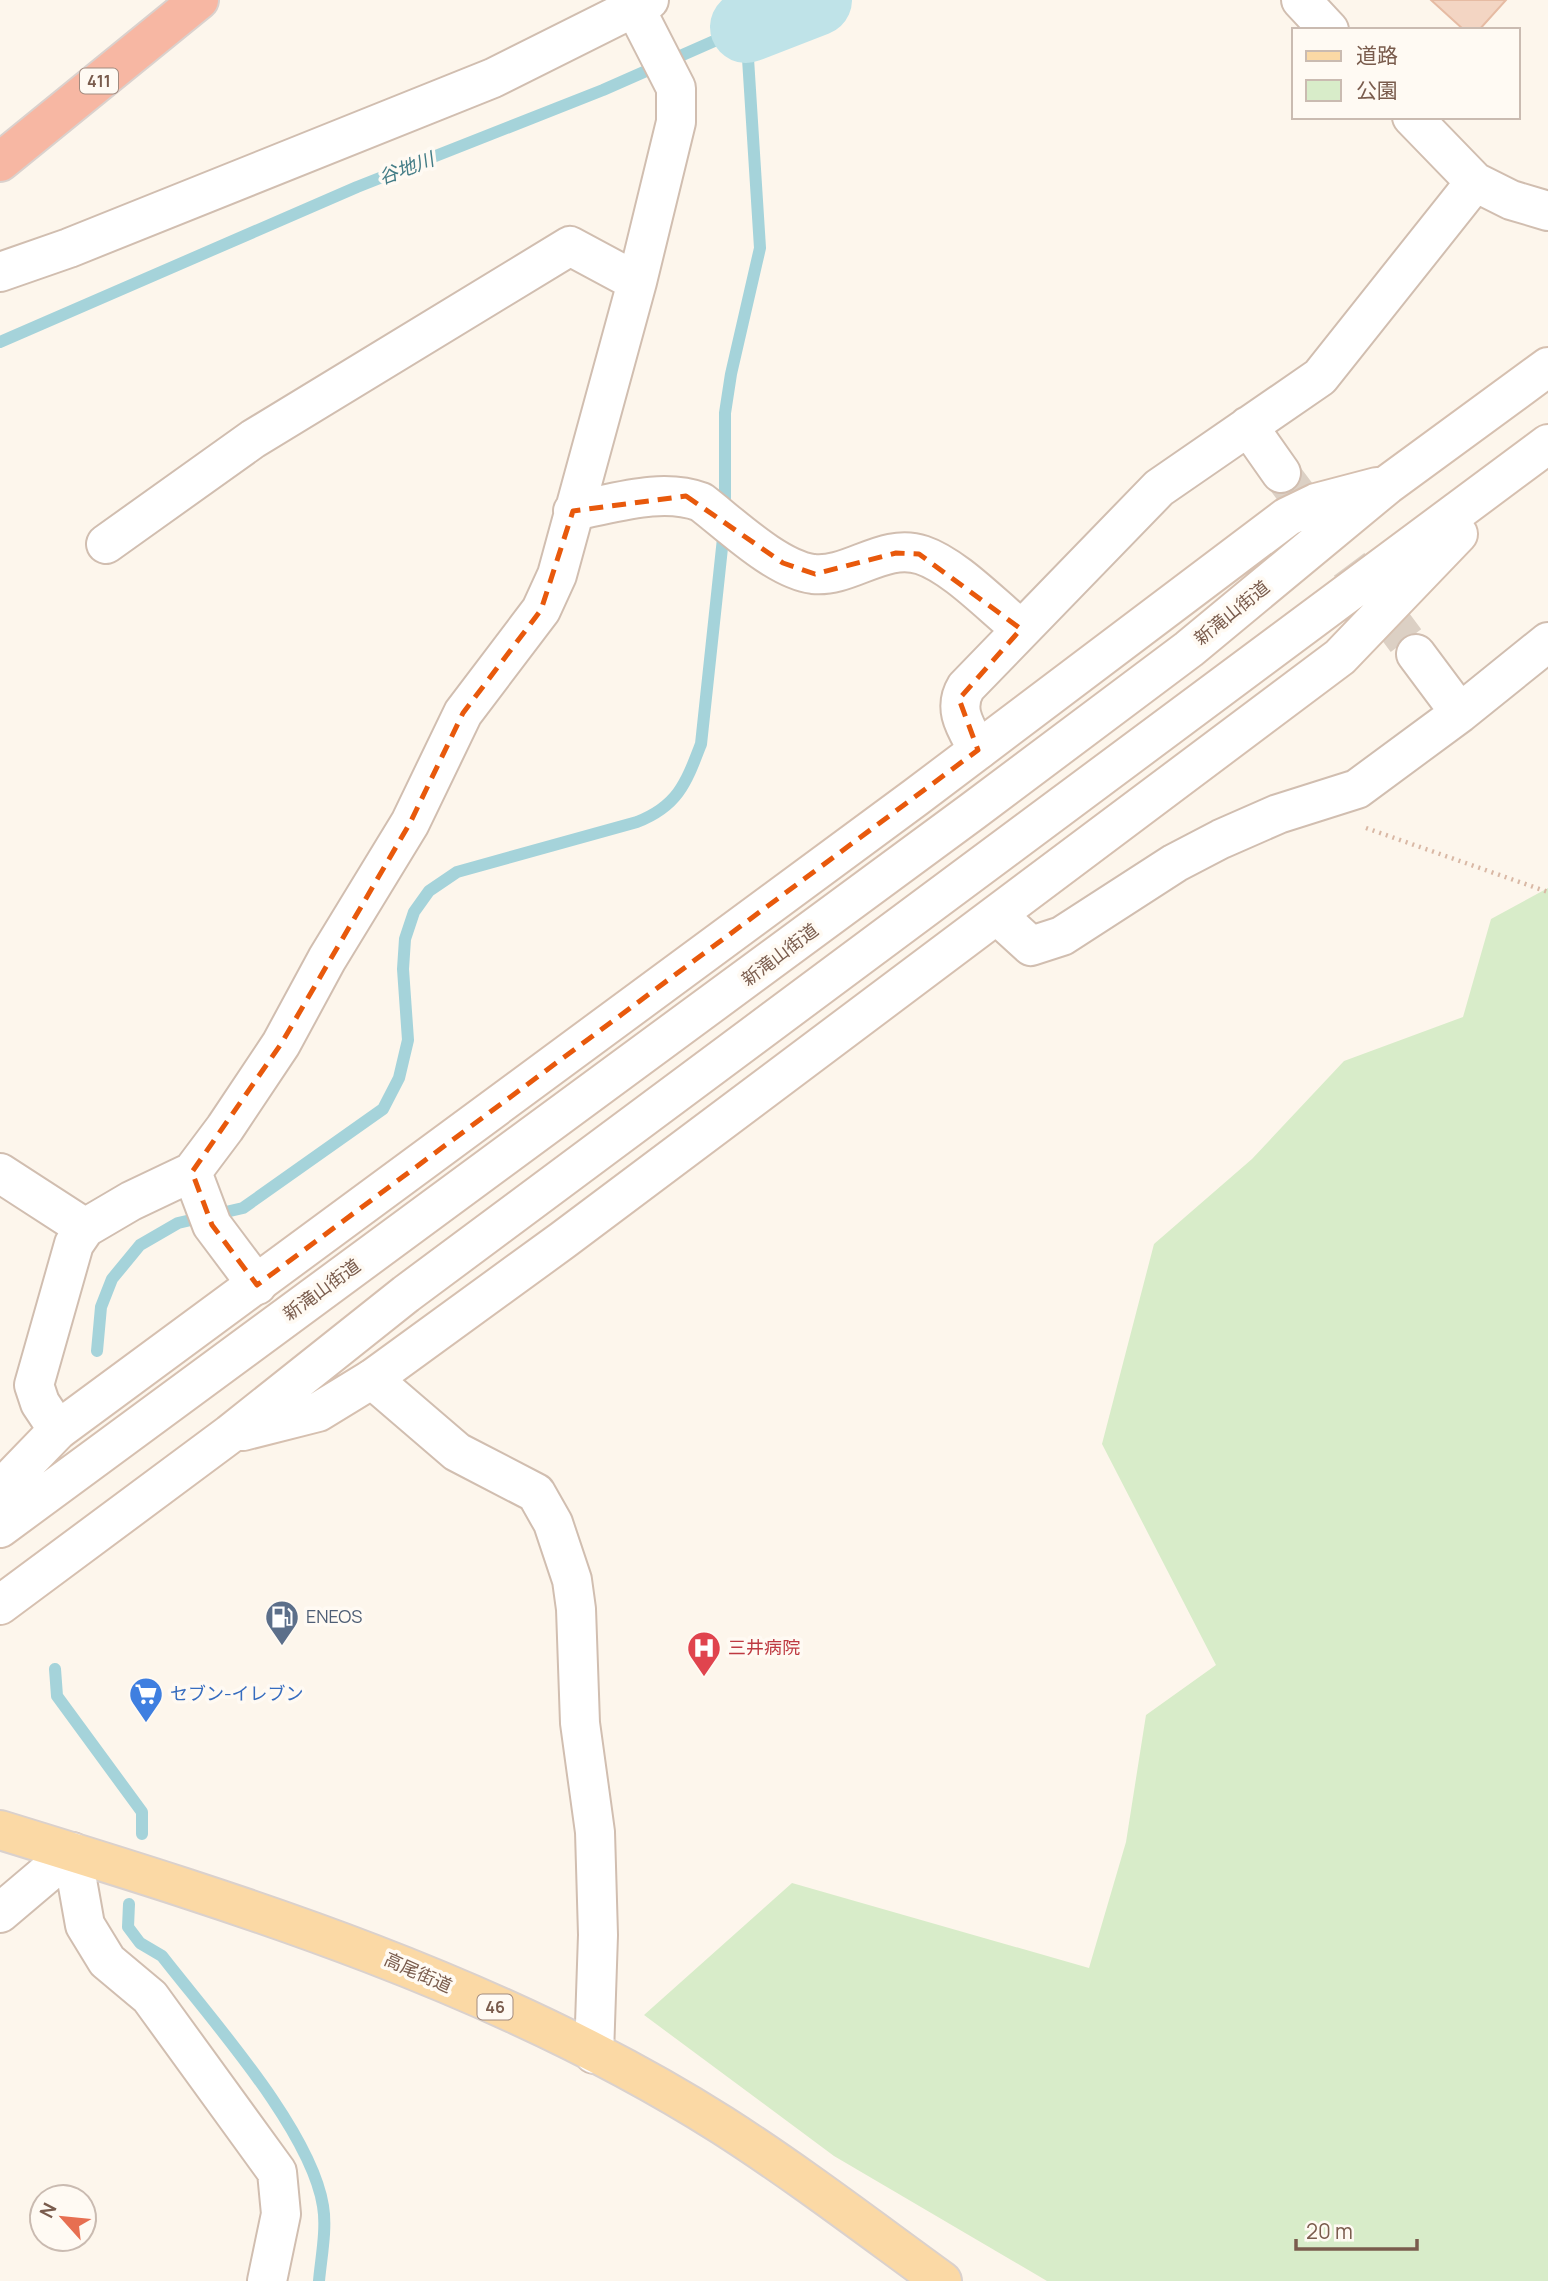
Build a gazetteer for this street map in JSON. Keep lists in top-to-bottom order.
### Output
{
  "streets": {
    "highway": ["411"],
    "main road": ["新滝山街道", "高尾街道", "46"]
  },
  "water": ["谷地川"],
  "places": {
    "fuel station": ["ENEOS"],
    "hospital": ["三井病院"],
    "supermarket": ["セブン-イレブン"]
  },
  "legend": ["道路", "公園"],
  "scale_bar": "20 m",
  "north": "top left"
}
